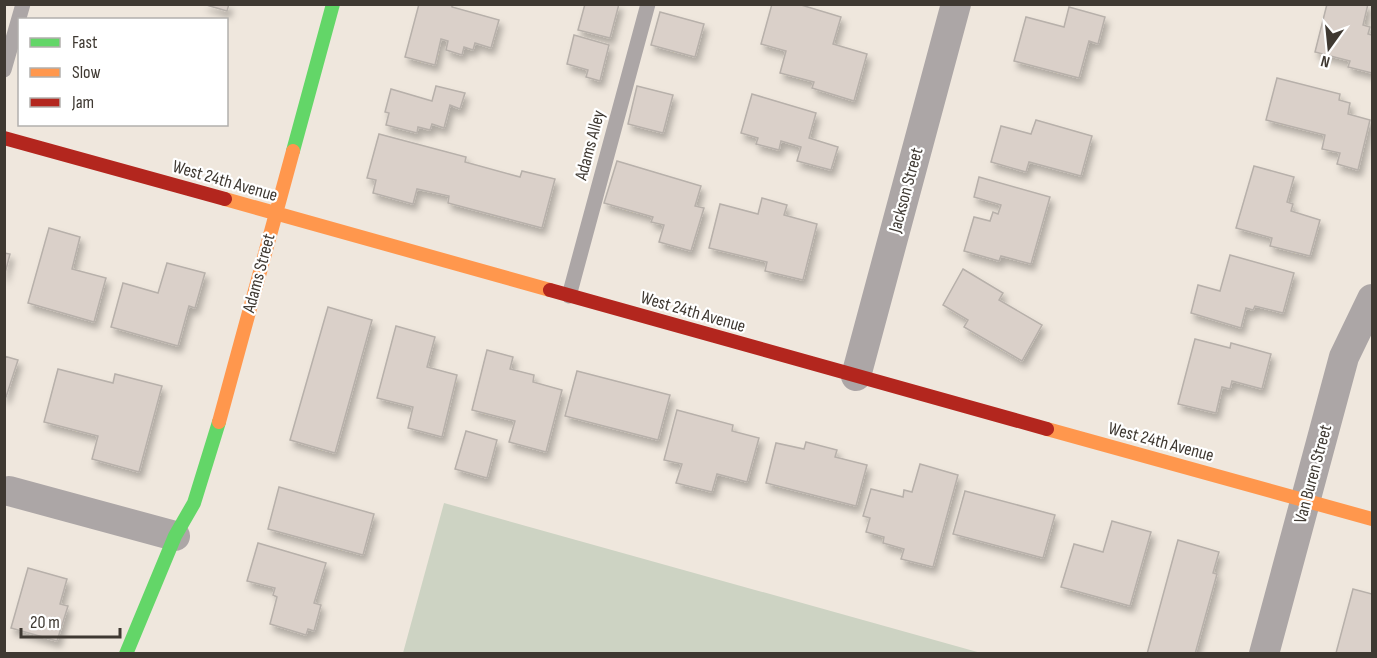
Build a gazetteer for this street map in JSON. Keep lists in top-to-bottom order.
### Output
{
  "streets": {
    "street": [
      "West 24th Avenue",
      "Jackson Street",
      "Adams Street",
      "Van Buren Street"
    ],
    "lane": ["Adams Alley"]
  },
  "crossings": [
    ["Adams Alley", "West 24th Avenue"],
    ["West 24th Avenue", "Jackson Street"],
    ["West 24th Avenue", "Adams Street"],
    ["West 24th Avenue", "Van Buren Street"]
  ],
  "legend": ["Fast", "Slow", "Jam"],
  "scale_bar": "20 m",
  "north": "bottom"
}
